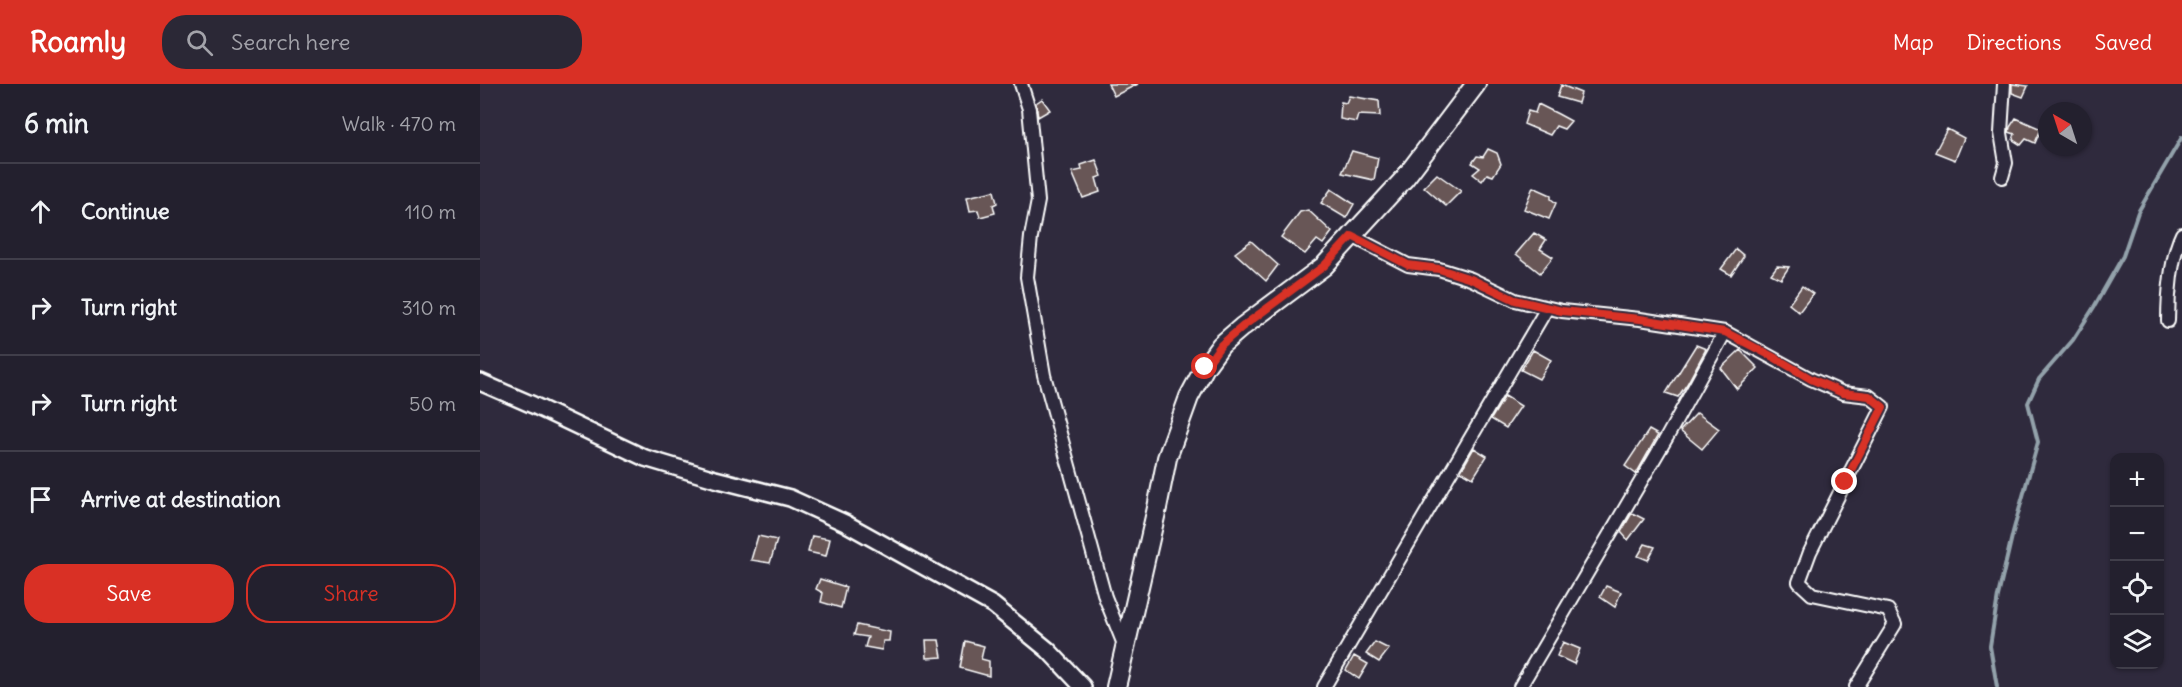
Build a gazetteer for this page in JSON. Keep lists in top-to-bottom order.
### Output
{
  "north": "top left",
  "page": {
    "header": "Roamly",
    "search": "Search here",
    "nav": ["Map", "Directions", "Saved"],
    "heading": ["6 min", "Walk · 470 m"],
    "list": [
      ["Continue", "110 m"],
      ["Turn right", "310 m"],
      ["Turn right", "50 m"],
      "Arrive at destination"
    ],
    "map_buttons": ["+", "−"],
    "buttons": ["Save", "Share"]
  }
}
